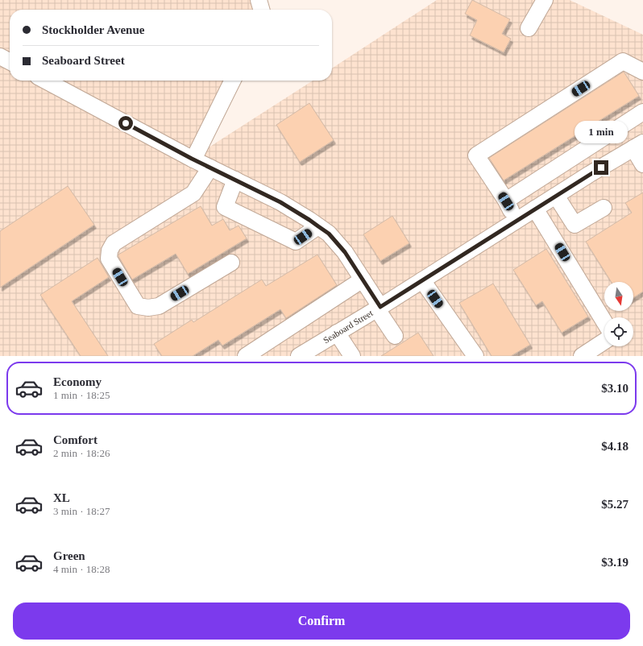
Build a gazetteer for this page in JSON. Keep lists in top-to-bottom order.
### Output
{
  "streets": {
    "street": ["Seaboard Street"]
  },
  "north": "bottom",
  "page": {
    "banner": ["Stockholder Avenue", "Seaboard Street"],
    "bubble": "1 min",
    "list": [
      {
        "name": "Economy",
        "note": "1 min · 18:25",
        "value": "$3.10"
      },
      {
        "name": "Comfort",
        "note": "2 min · 18:26",
        "value": "$4.18"
      },
      {
        "name": "XL",
        "note": "3 min · 18:27",
        "value": "$5.27"
      },
      {
        "name": "Green",
        "note": "4 min · 18:28",
        "value": "$3.19"
      }
    ],
    "buttons": "Confirm"
  }
}
